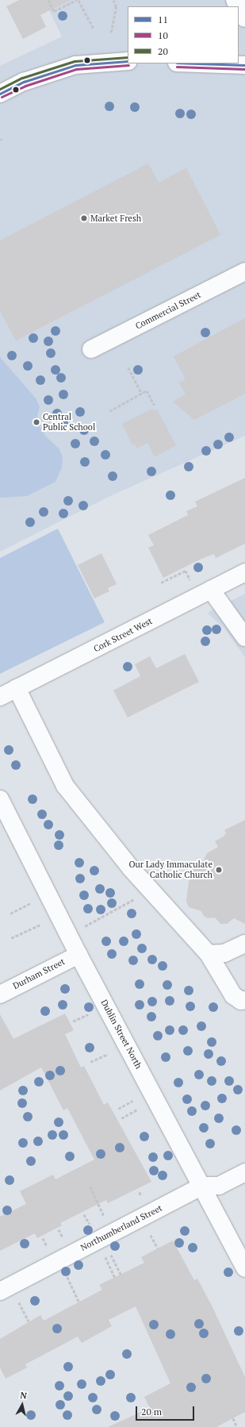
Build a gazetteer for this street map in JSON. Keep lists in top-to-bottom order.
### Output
{
  "streets": {
    "street": [
      "Commercial Street",
      "Cork Street West",
      "Durham Street",
      "Dublin Street North",
      "Northumberland Street"
    ]
  },
  "crossings": [
    ["Durham Street", "Dublin Street North"],
    ["Dublin Street North", "Northumberland Street"]
  ],
  "places": ["Market Fresh", "Central Public School", "Our Lady Immaculate Catholic Church"],
  "lines": ["transit line 20", "transit line 11", "transit line 10"],
  "legend": ["11", "10", "20"],
  "scale_bar": "20 m",
  "north": "top"
}
